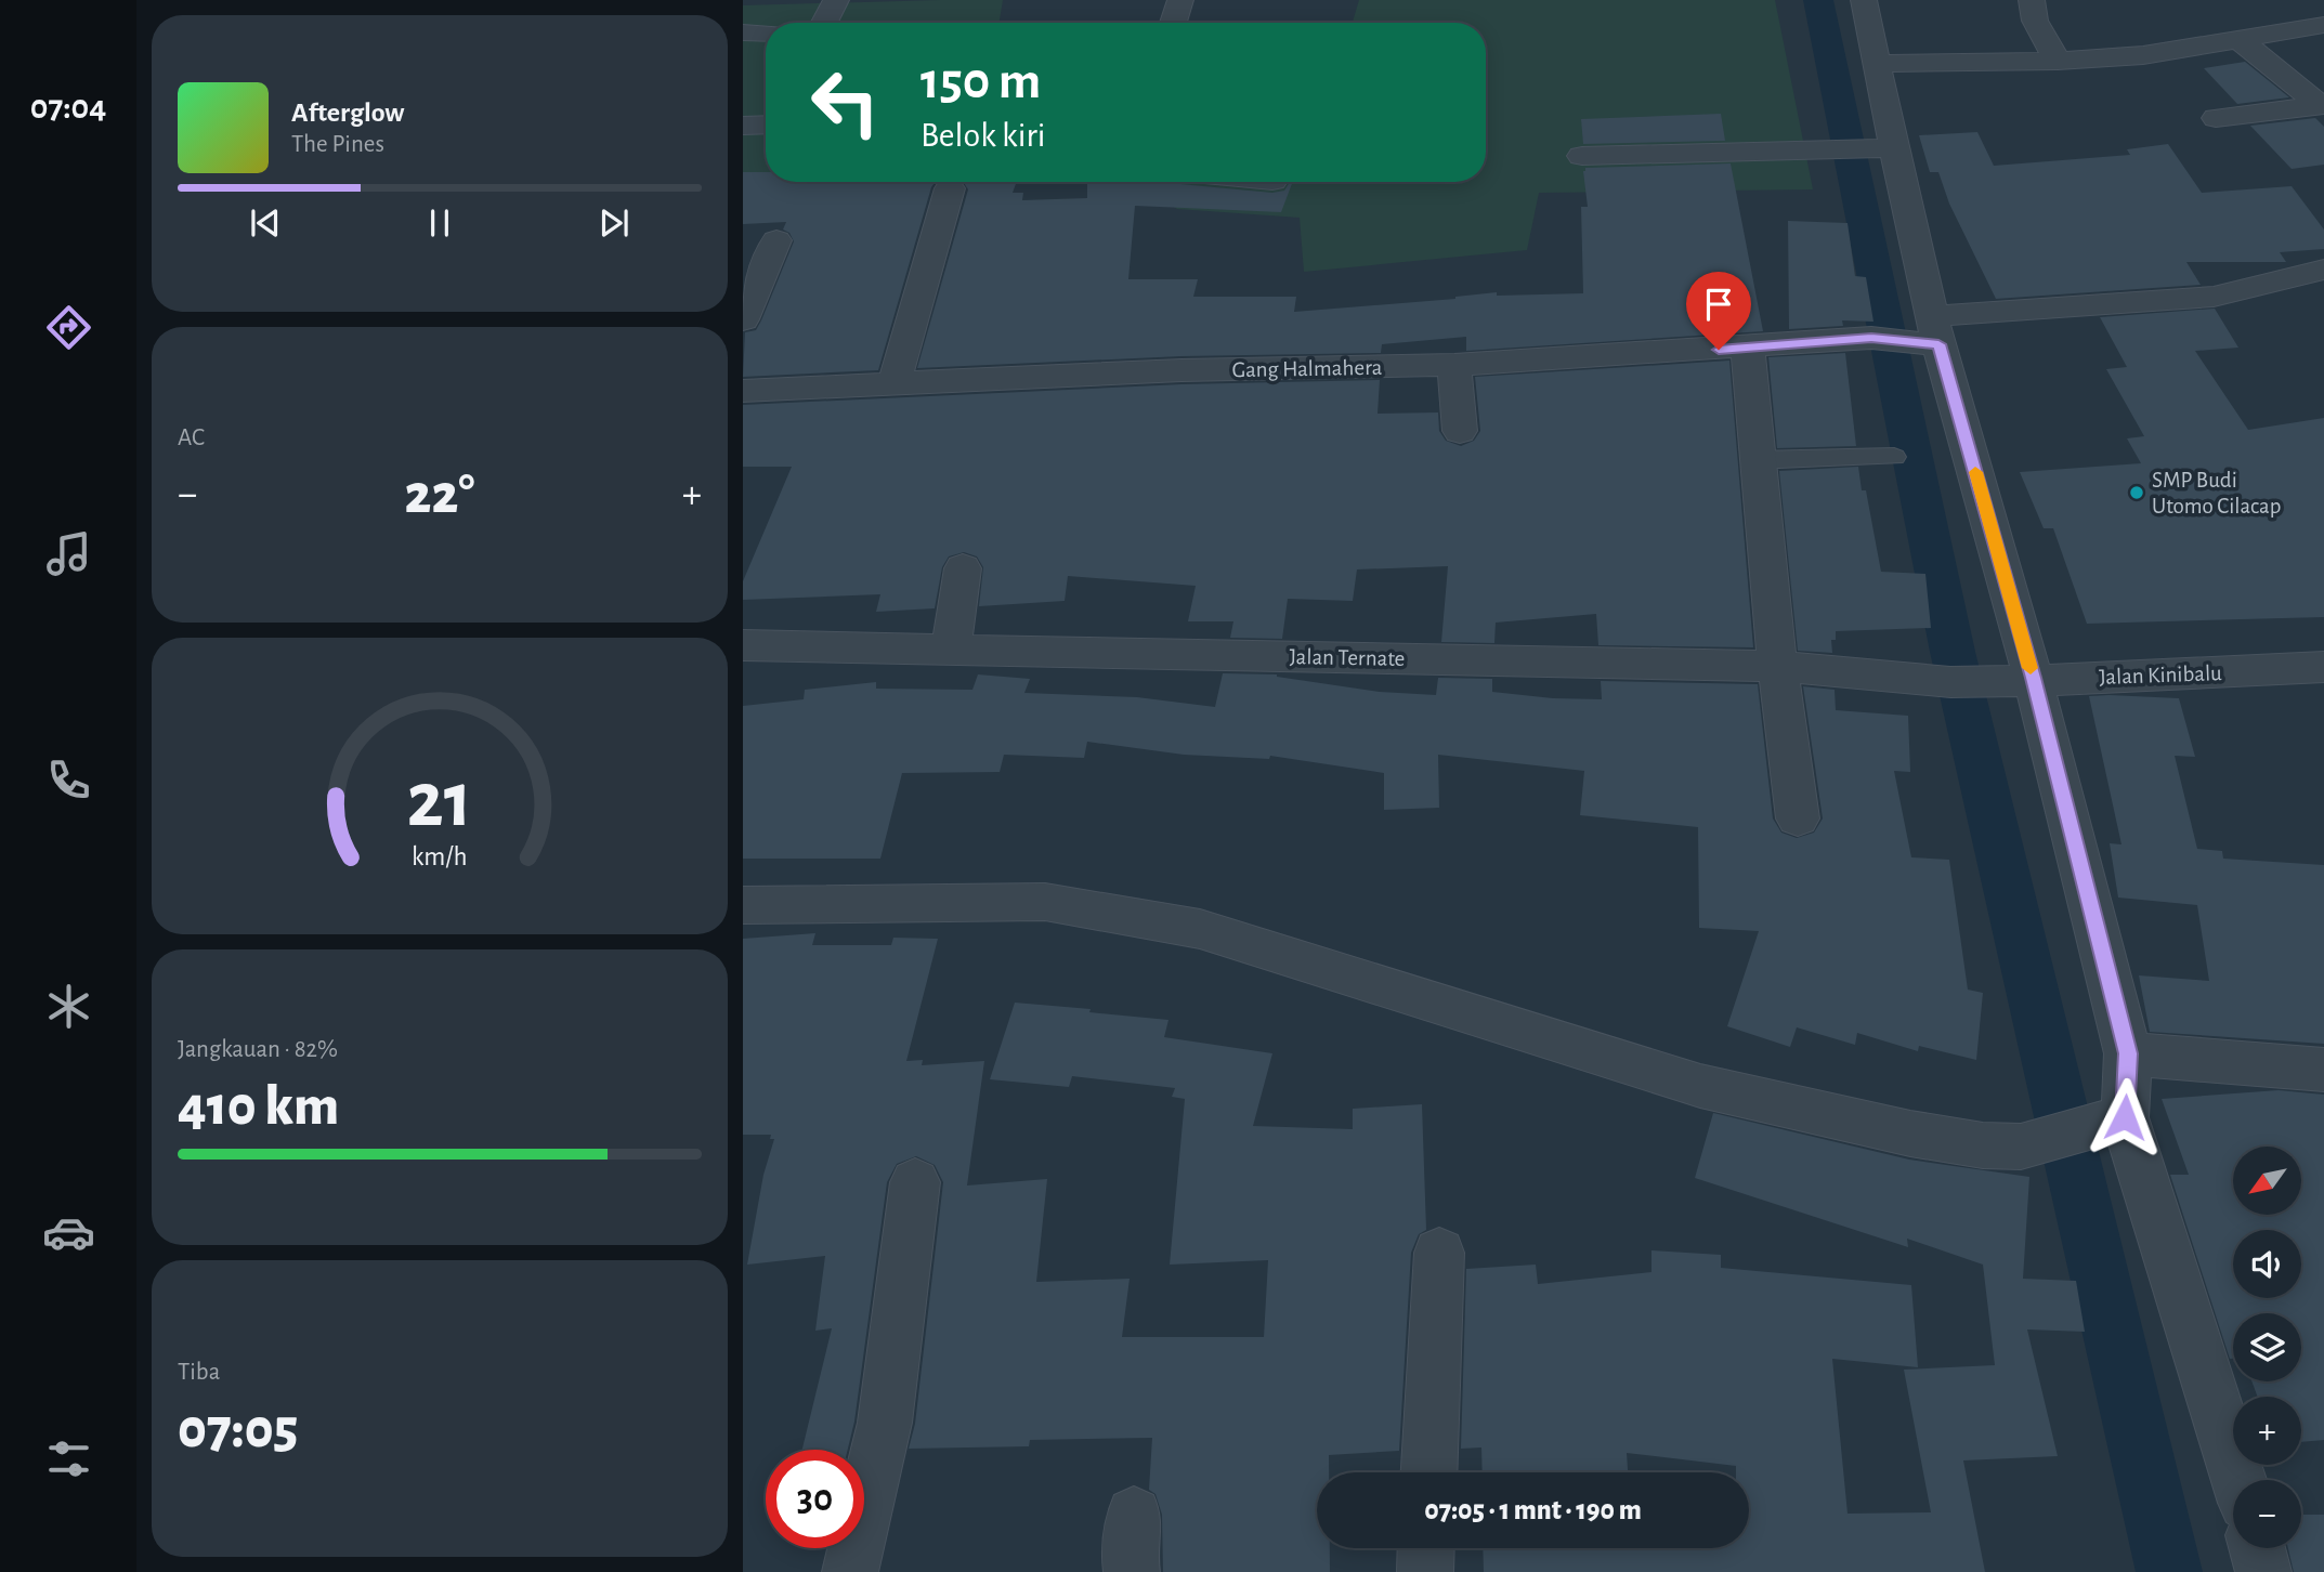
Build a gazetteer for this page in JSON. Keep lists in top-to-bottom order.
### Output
{
  "streets": {
    "street": ["Gang Halmahera", "Jalan Ternate", "Jalan Kinibalu"]
  },
  "crossings": [
    ["Jalan Ternate", "Jalan Kinibalu"]
  ],
  "places": ["SMP Budi Utomo Cilacap"],
  "north": "bottom left",
  "page": {
    "tabs": "07:04",
    "turn": ["150 m", "Belok kiri"],
    "song": ["Afterglow", "The Pines"],
    "tile": [
      "AC",
      ["Jangkauan · 82%", "410 km"],
      ["Tiba", "07:05"]
    ],
    "heat": ["−", "22°", "+"],
    "map_buttons": ["+", "−"],
    "limit": "30",
    "trip": "07:05 · 1 mnt · 190 m",
    "gauge": ["21", "km/h"]
  }
}
